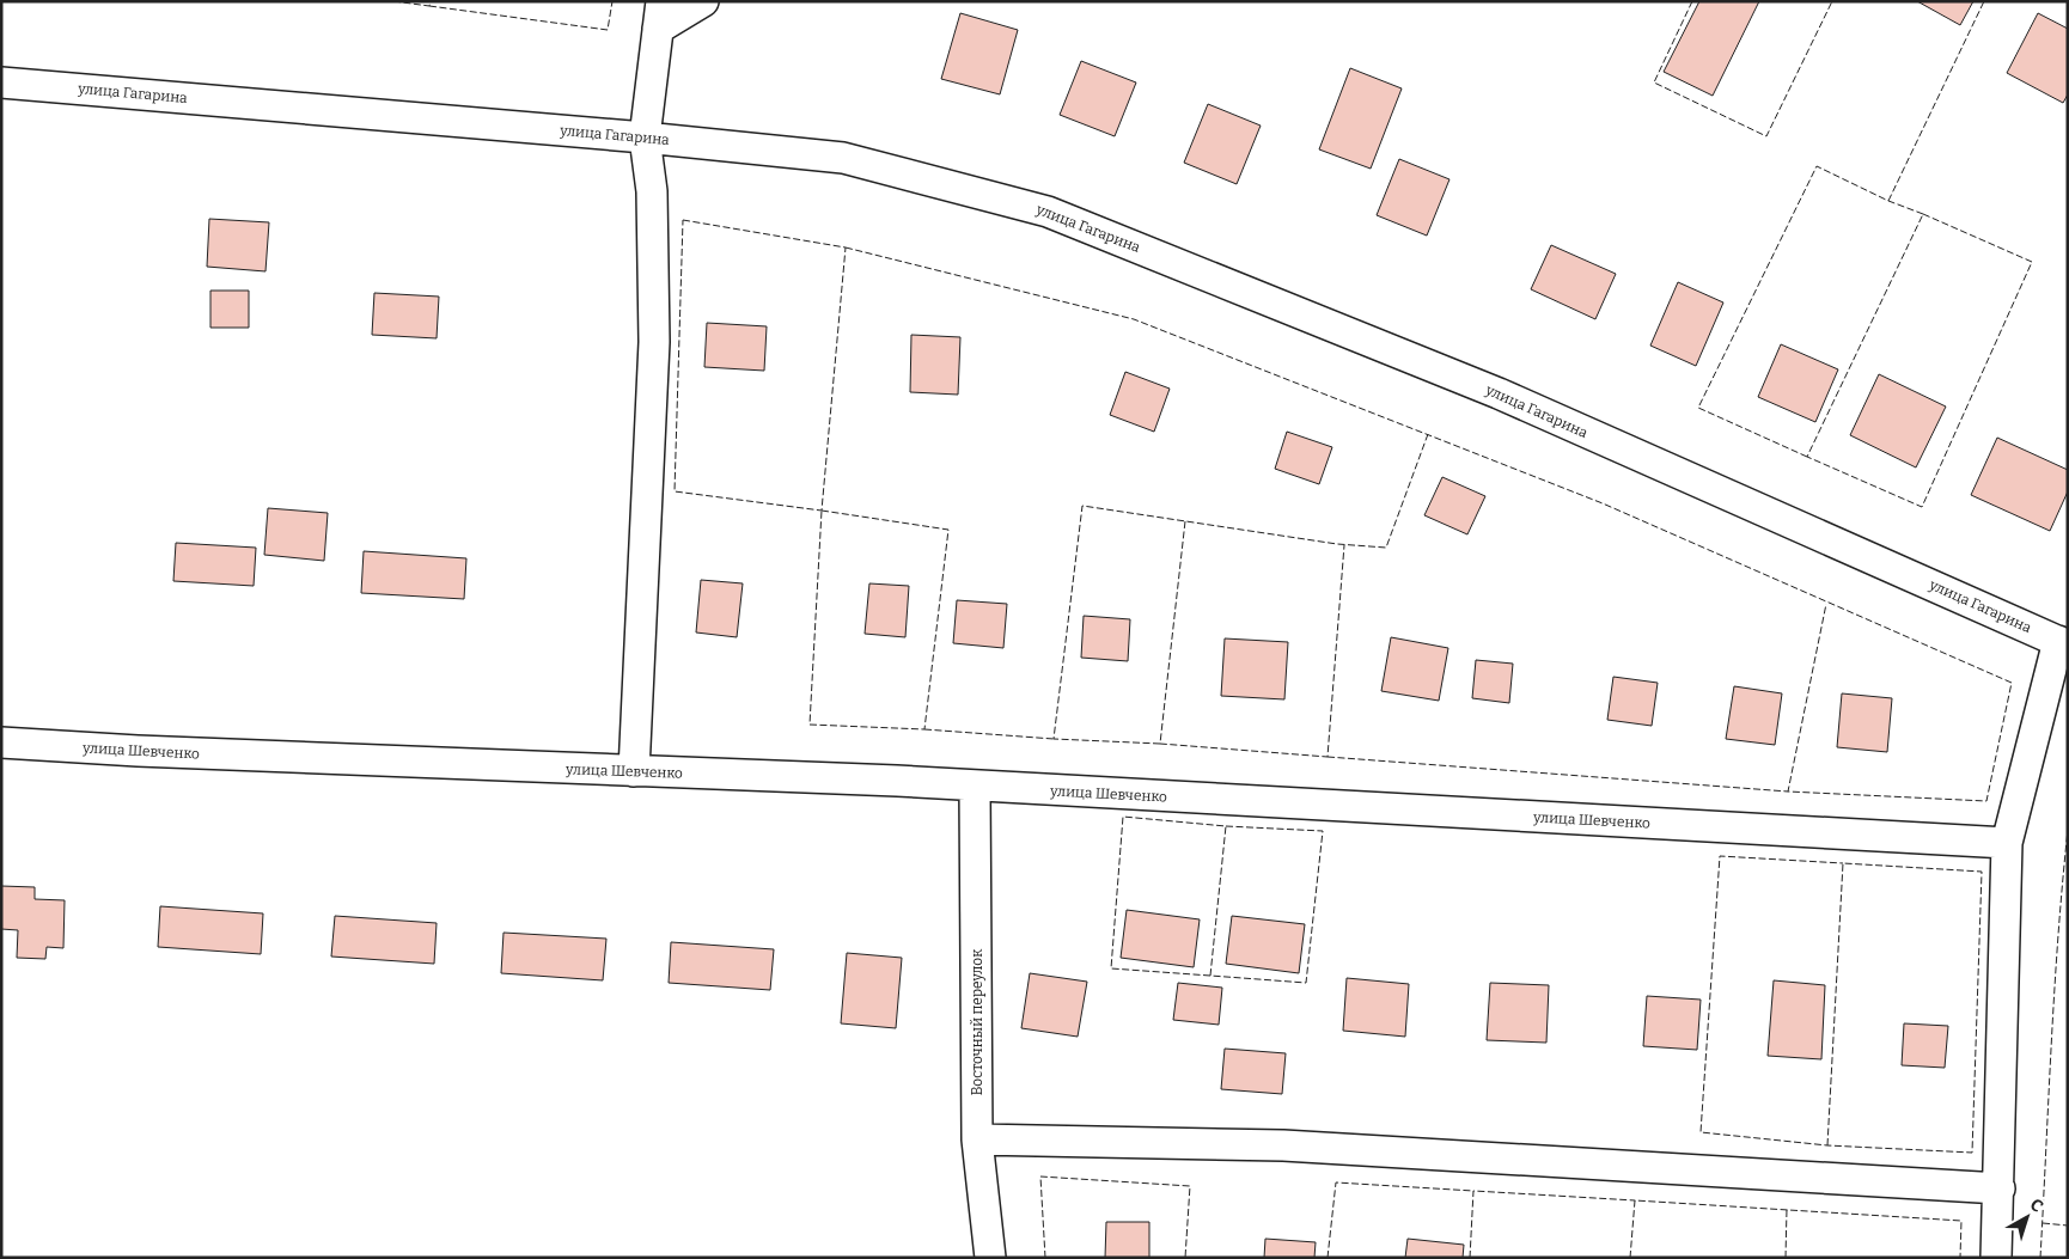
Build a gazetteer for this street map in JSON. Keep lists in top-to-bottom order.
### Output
{
  "streets": {
    "street": ["улица Гагарина", "улица Шевченко", "Восточный переулок"]
  },
  "crossings": [
    ["улица Шевченко", "Восточный переулок"]
  ],
  "north": "top right"
}
